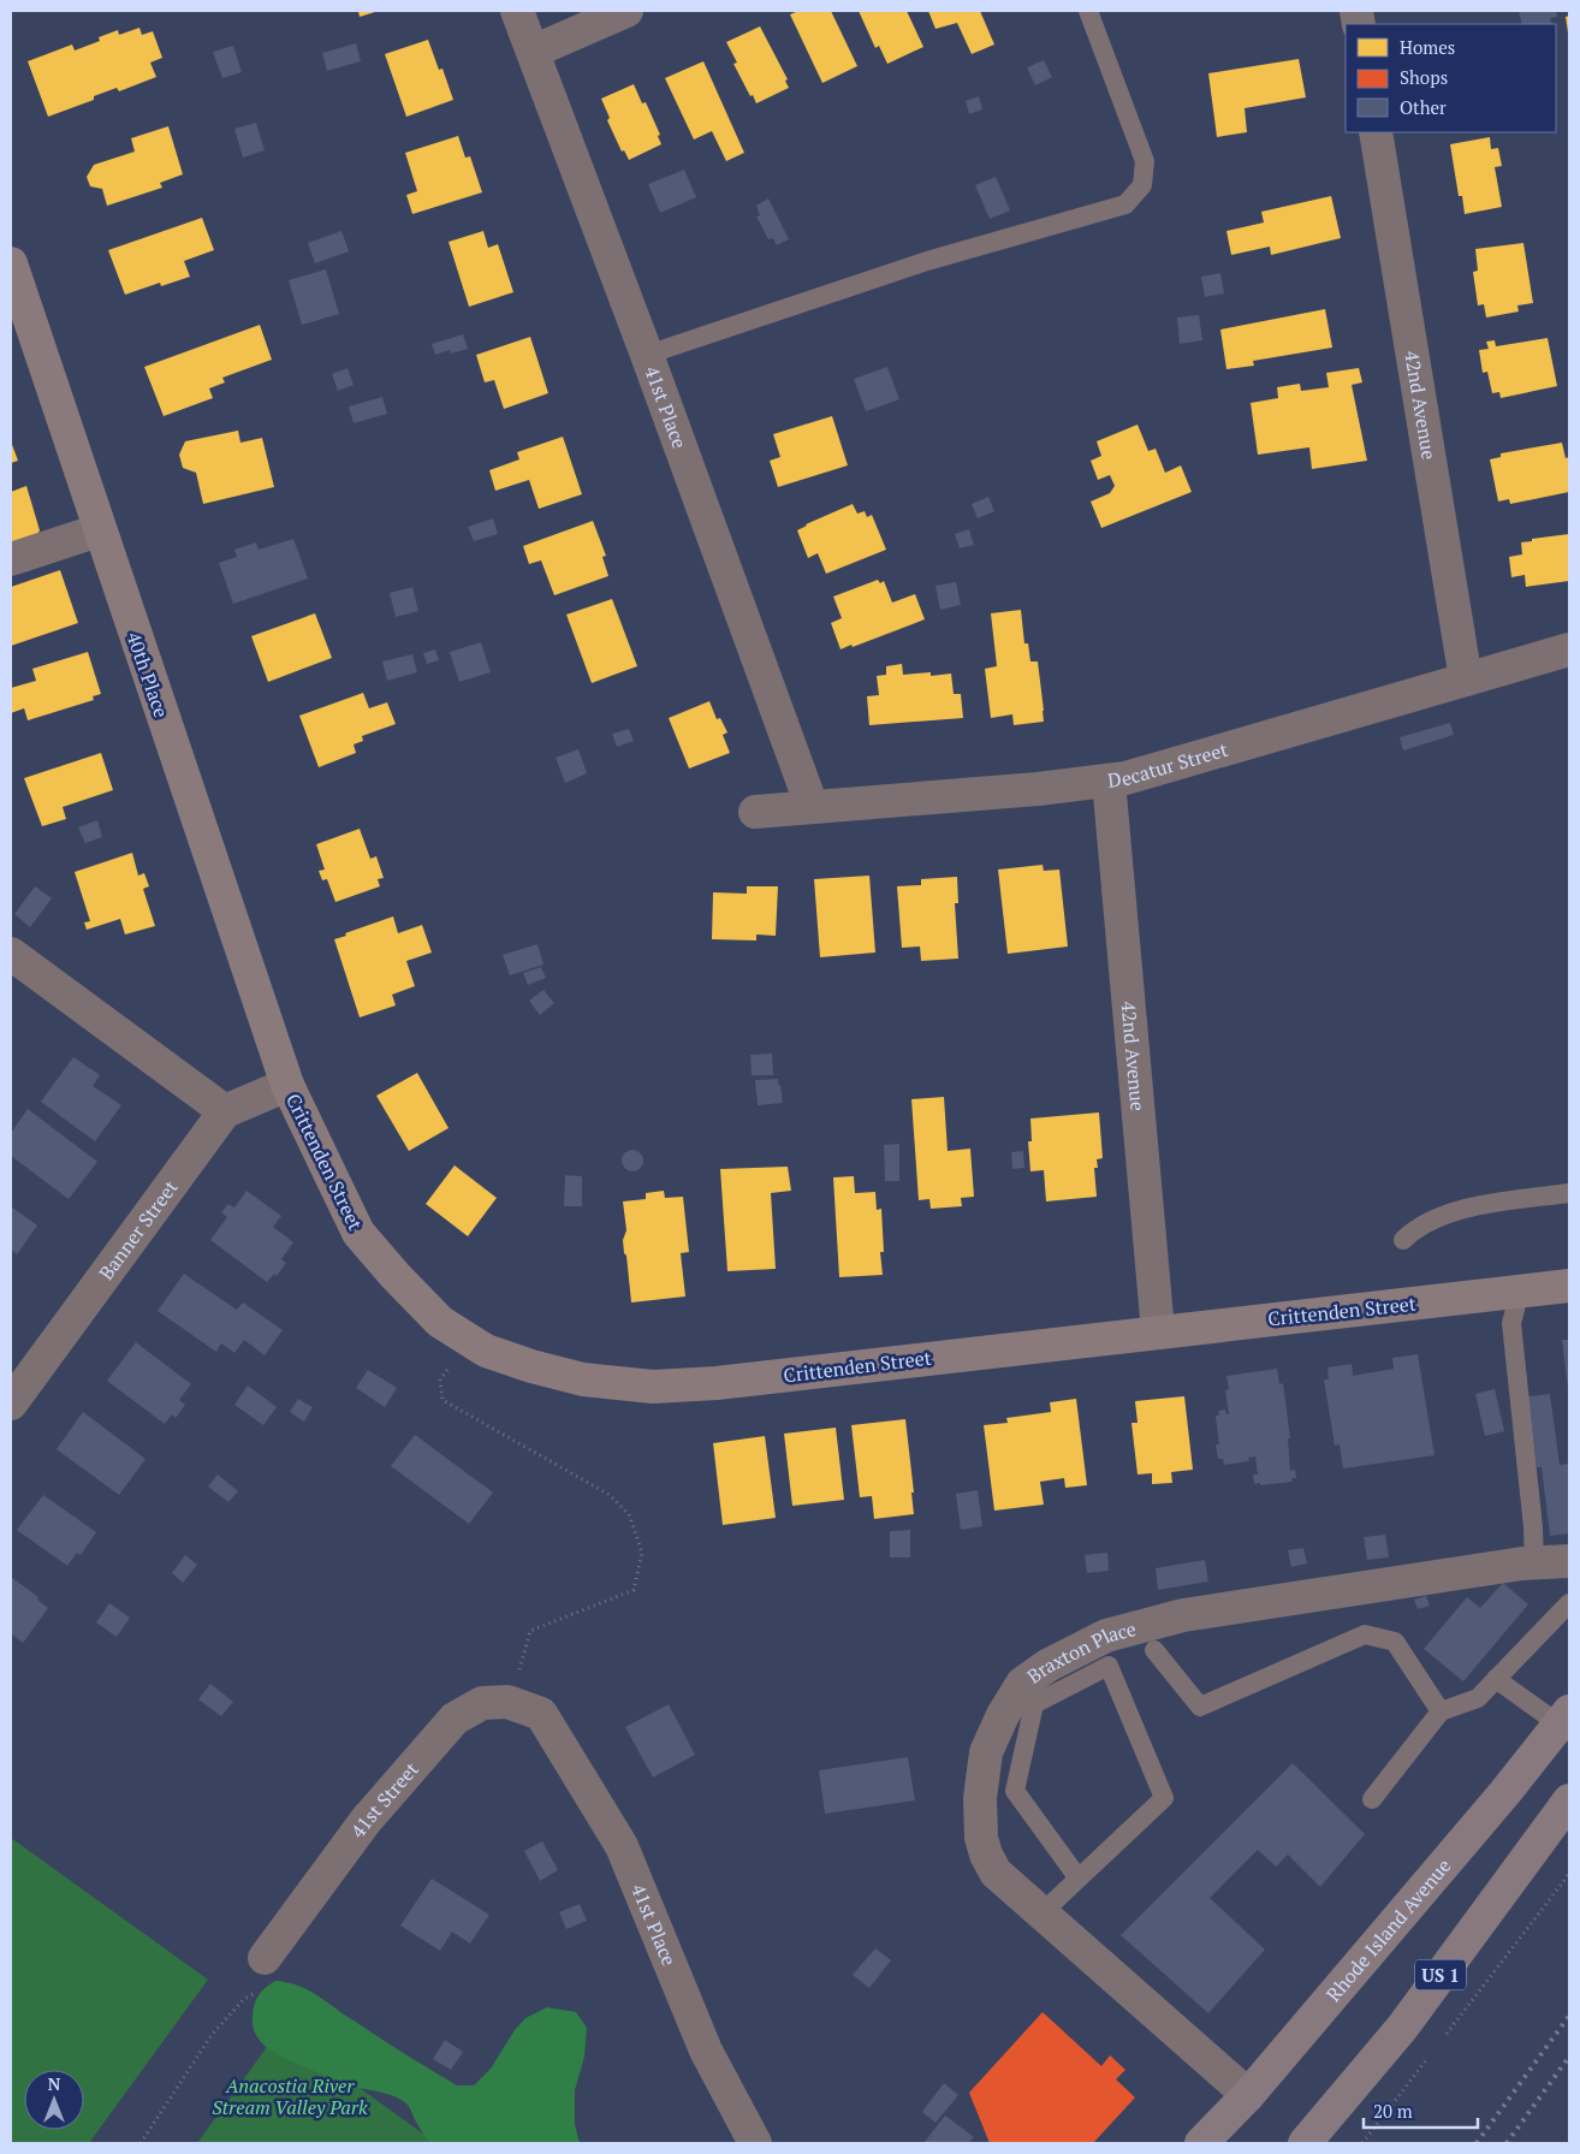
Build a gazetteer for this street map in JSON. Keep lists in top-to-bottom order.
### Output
{
  "streets": {
    "main road": ["Rhode Island Avenue", "US 1"],
    "street": [
      "42nd Avenue",
      "41st Place",
      "40th Place",
      "Decatur Street",
      "Crittenden Street",
      "Banner Street",
      "Braxton Place",
      "41st Street"
    ]
  },
  "crossings": [
    ["42nd Avenue", "Decatur Street"],
    ["42nd Avenue", "Crittenden Street"],
    ["41st Place", "Decatur Street"],
    ["41st Place", "41st Street"],
    ["40th Place", "Crittenden Street"],
    ["Braxton Place", "Rhode Island Avenue"]
  ],
  "parks": ["Anacostia River Stream Valley Park"],
  "legend": ["Homes", "Shops", "Other"],
  "scale_bar": "20 m",
  "north": "top"
}
